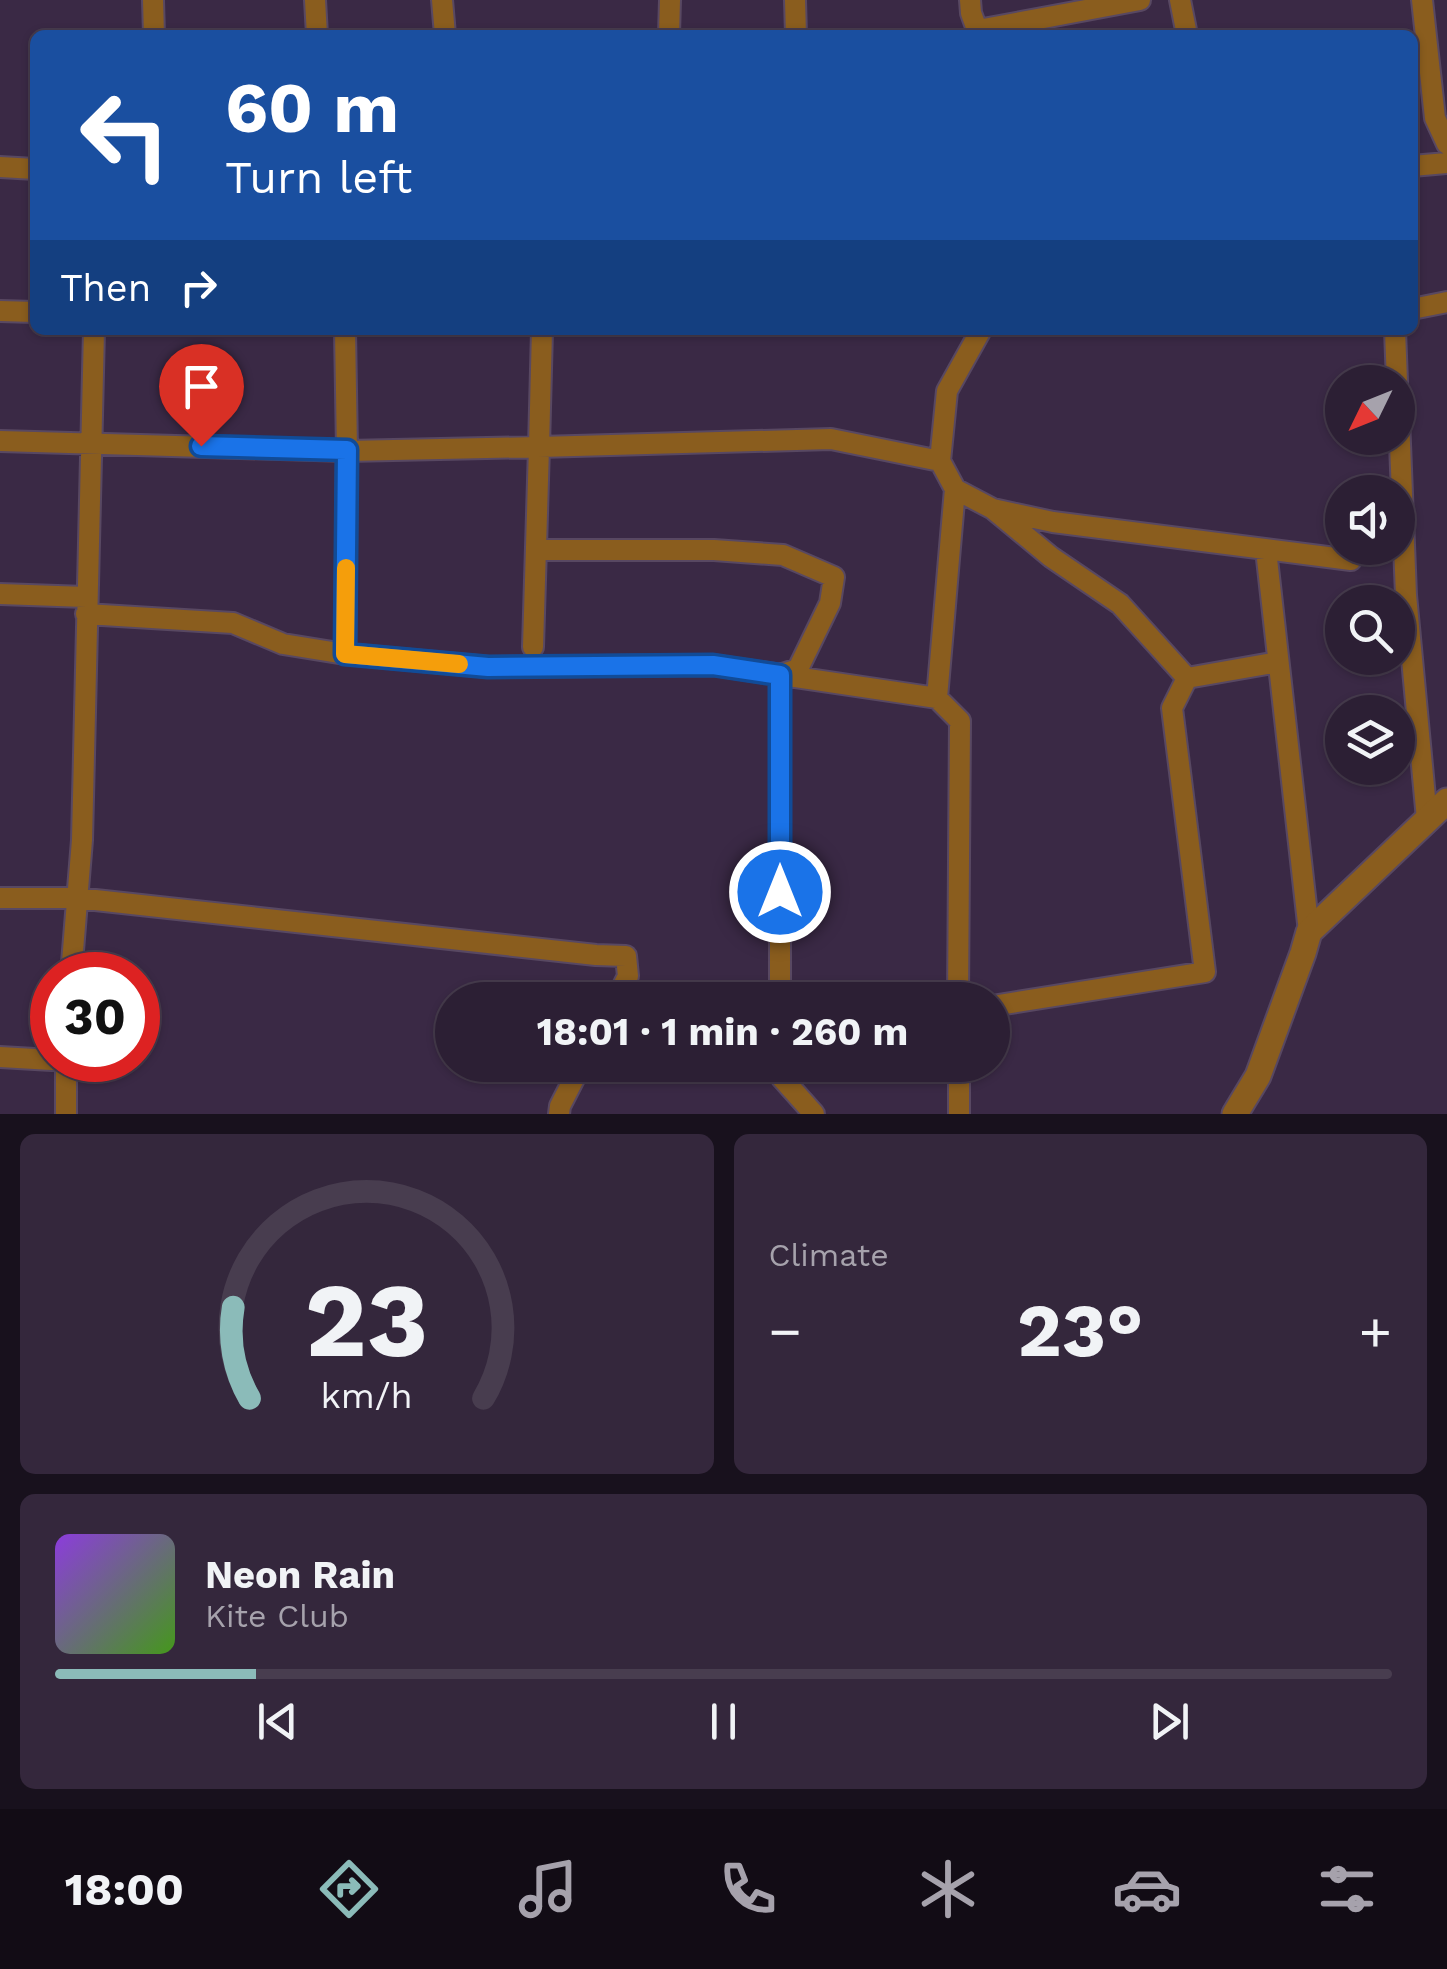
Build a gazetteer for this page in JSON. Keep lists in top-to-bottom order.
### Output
{
  "north": "bottom left",
  "page": {
    "turn": ["60 m", "Turn left"],
    "then": "Then",
    "limit": "30",
    "trip": "18:01 · 1 min · 260 m",
    "tile": "Climate",
    "heat": ["−", "23°", "+"],
    "song": ["Neon Rain", "Kite Club"],
    "tabs": "18:00",
    "gauge": ["23", "km/h"]
  }
}
